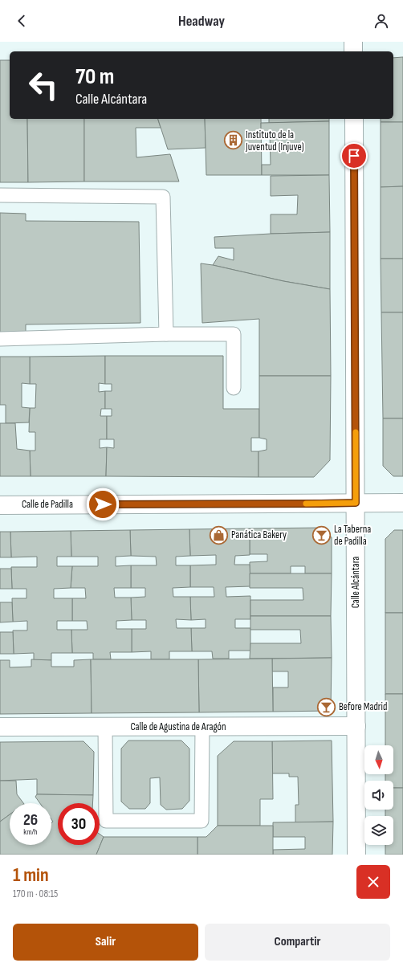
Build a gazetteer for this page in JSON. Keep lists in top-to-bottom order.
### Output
{
  "streets": {
    "street": ["Calle de Padilla", "Calle Alcántara", "Calle de Agustina de Aragón"]
  },
  "crossings": [
    ["Calle de Padilla", "Calle Alcántara"],
    ["Calle Alcántara", "Calle de Agustina de Aragón"]
  ],
  "places": {
    "building": ["Instituto de la Juventud (Injuve)"],
    "shop": ["Panática Bakery"],
    "bar": ["La Taberna de Padilla", "Before Madrid"]
  },
  "north": "bottom",
  "page": {
    "header": "Headway",
    "turn": ["70 m", "Calle Alcántara"],
    "speed": "26 km/h",
    "limit": "30",
    "heading": ["1 min", "170 m · 08:15"],
    "buttons": ["Salir", "Compartir"]
  }
}
